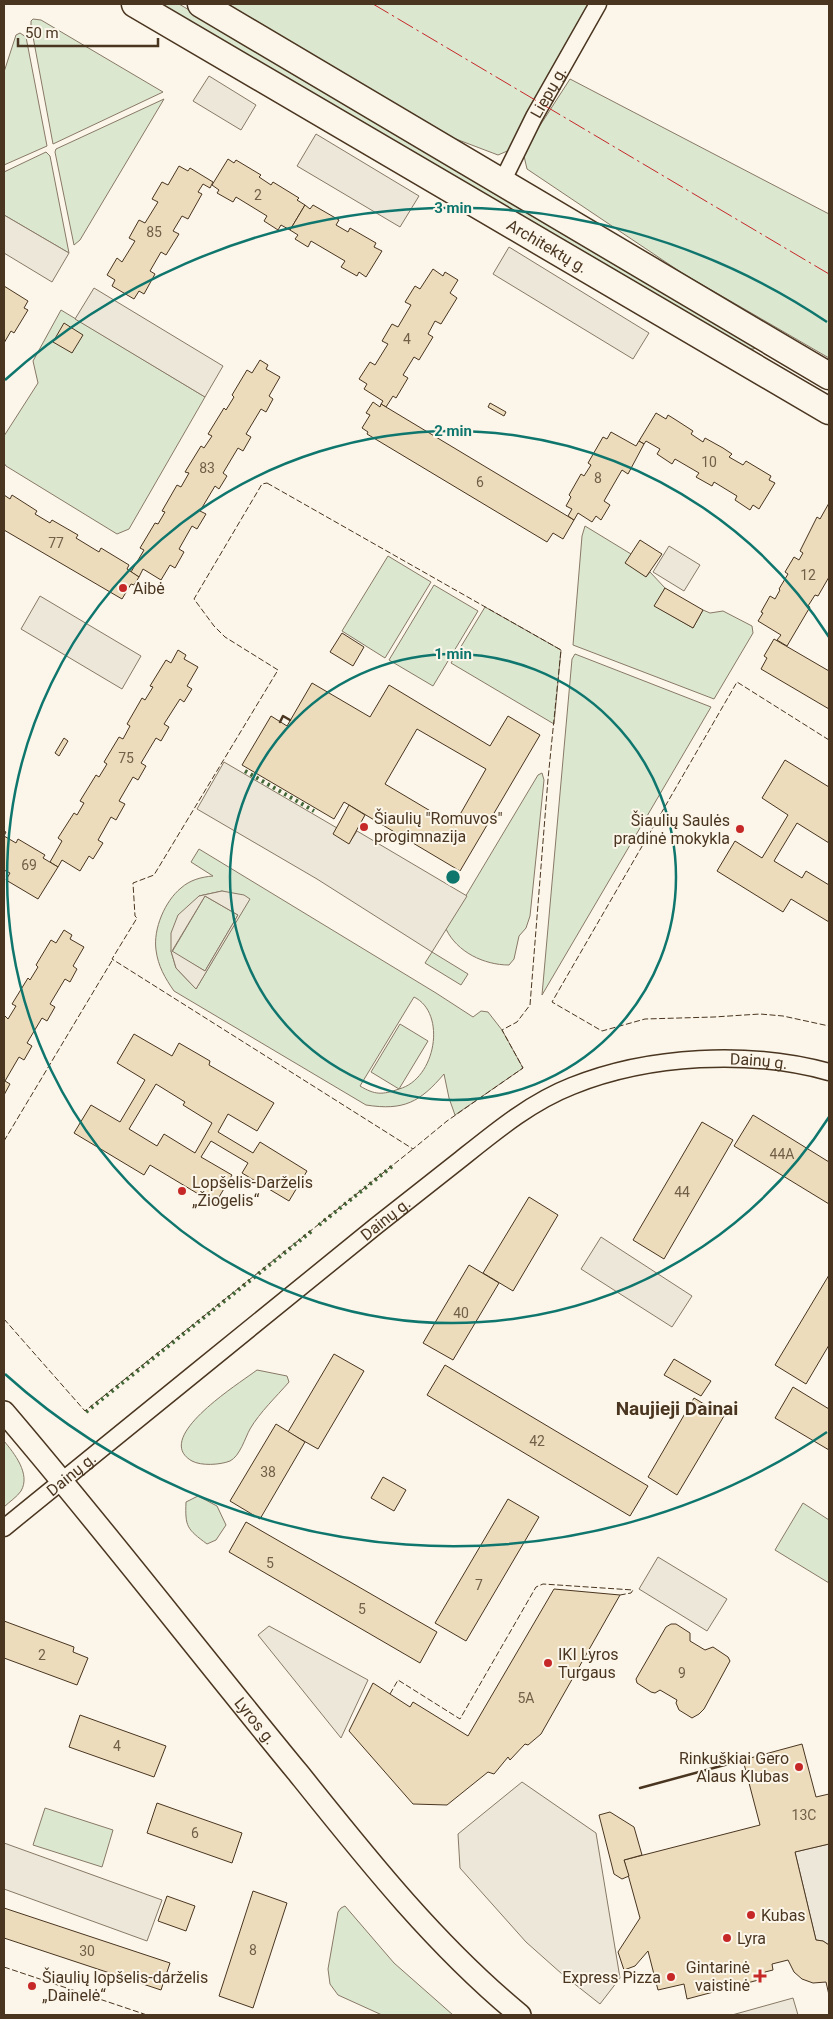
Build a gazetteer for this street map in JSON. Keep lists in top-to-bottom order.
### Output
{
  "streets": {
    "main road": ["Architektų g."],
    "street": ["Liepų g.", "Dainų g.", "Lyros g."]
  },
  "crossings": [
    ["Liepų g.", "Architektų g."],
    ["Dainų g.", "Lyros g."]
  ],
  "districts": ["Naujieji Dainai"],
  "places": {
    "other": [
      "Aibė",
      "Šiaulių \"Romuvos\" progimnazija",
      "Šiaulių Saulės pradinė mokykla",
      "Lopšelis-Darželis „Žiogelis“",
      "IKI Lyros Turgaus",
      "Rinkuškiai Gero Alaus Klubas",
      "Kubas",
      "Lyra",
      "Express Pizza",
      "Šiaulių lopšelis-darželis „Dainelė“"
    ],
    "health": ["Gintarinė vaistinė"]
  },
  "house_numbers": [
    "2",
    "85",
    "4",
    "10",
    "83",
    "8",
    "6",
    "77",
    "12",
    "75",
    "69",
    "44A",
    "44",
    "40",
    "42",
    "38",
    "5",
    "7",
    "5",
    "2",
    "9",
    "5A",
    "4",
    "13C",
    "6",
    "8",
    "30"
  ],
  "scale_bar": "50 m",
  "rings": ["3 min", "2 min", "1 min"]
}
